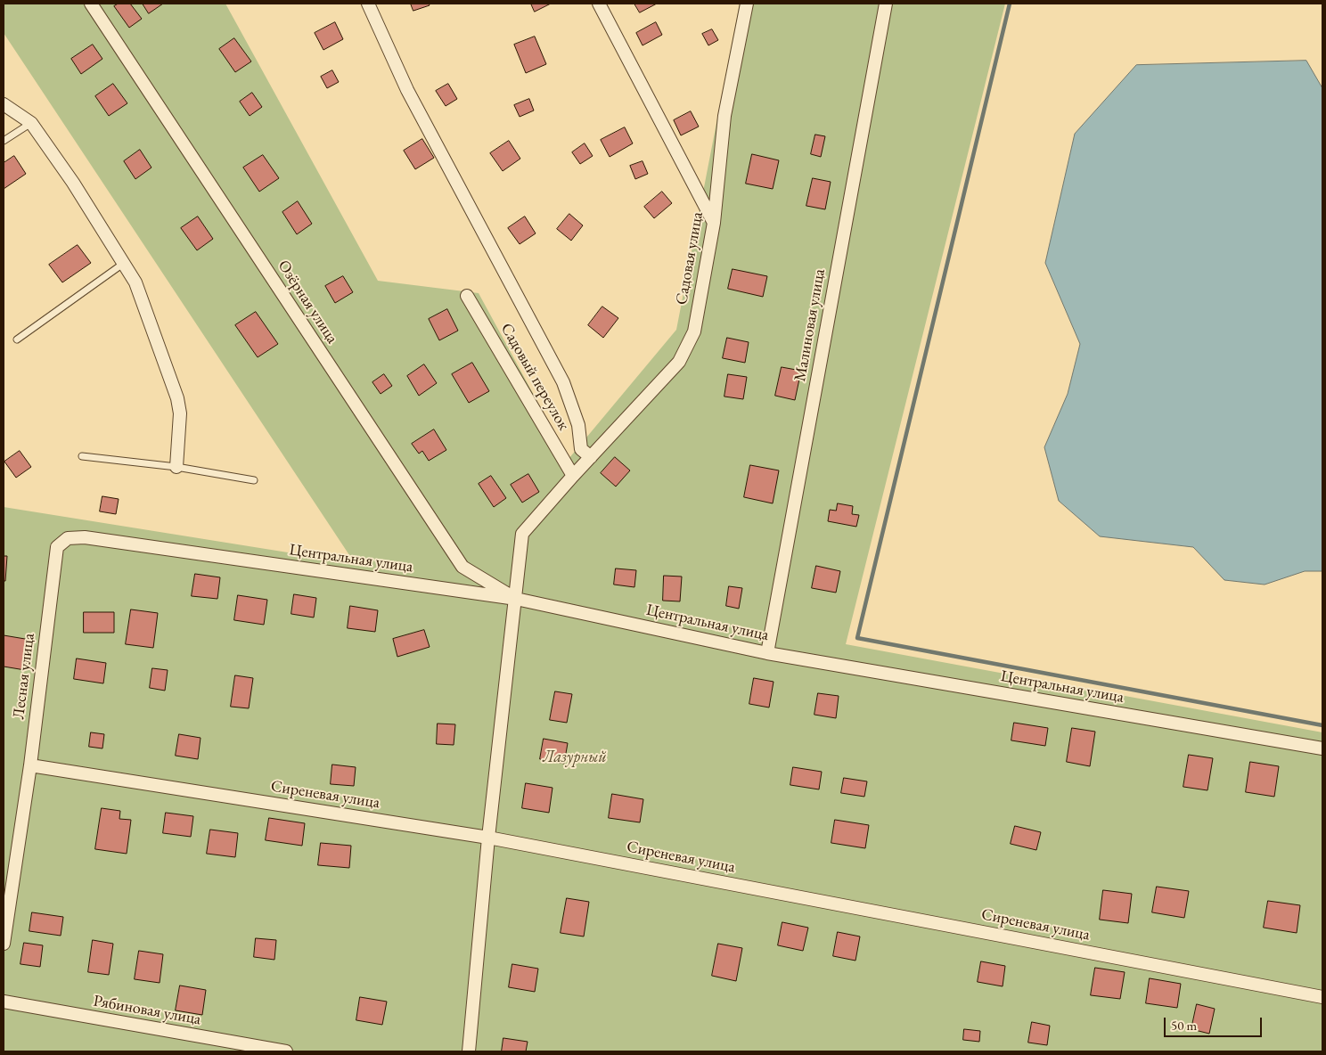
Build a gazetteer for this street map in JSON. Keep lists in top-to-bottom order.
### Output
{
  "streets": {
    "street": [
      "Садовая улица",
      "Озёрная улица",
      "Малиновая улица",
      "Садовый переулок",
      "Центральная улица",
      "Лесная улица",
      "Сиреневая улица",
      "Рябиновая улица"
    ]
  },
  "crossings": [
    ["Садовая улица", "Озёрная улица"],
    ["Садовая улица", "Садовый переулок"],
    ["Садовая улица", "Центральная улица"],
    ["Садовая улица", "Сиреневая улица"],
    ["Озёрная улица", "Центральная улица"],
    ["Малиновая улица", "Центральная улица"],
    ["Центральная улица", "Лесная улица"],
    ["Лесная улица", "Сиреневая улица"]
  ],
  "parks": ["Лазурный"],
  "scale_bar": "50 m"
}
